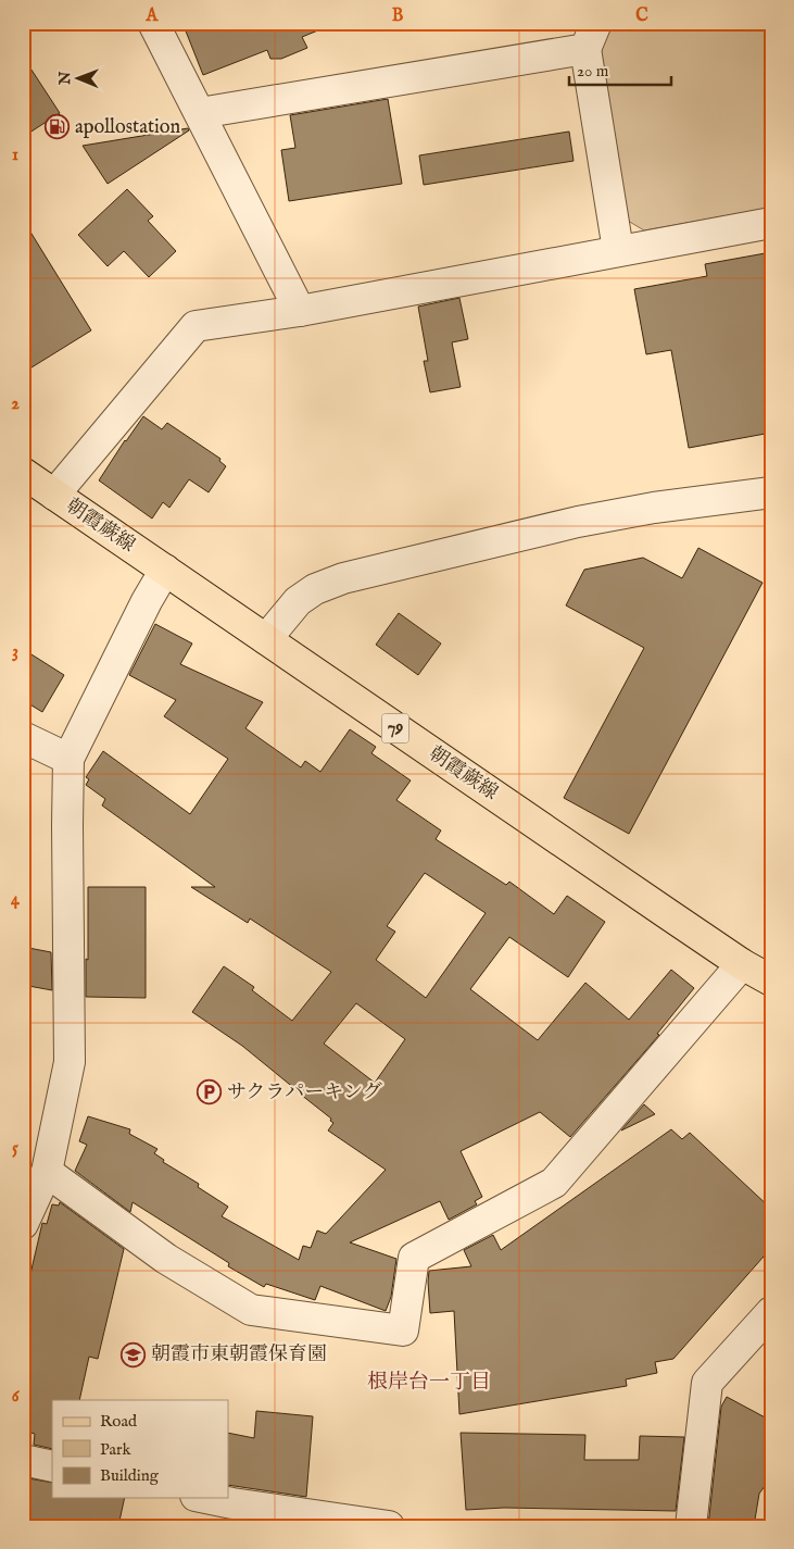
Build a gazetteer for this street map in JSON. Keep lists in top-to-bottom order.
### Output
{
  "streets": {
    "main road": ["朝霞蕨線", "79"]
  },
  "districts": ["根岸台一丁目"],
  "places": {
    "fuel station": ["apollostation"],
    "parking": ["サクラパーキング"],
    "school or university": ["朝霞市東朝霞保育園"]
  },
  "legend": ["Road", "Park", "Building"],
  "scale_bar": "20 m",
  "north": "left",
  "grid": {
    "columns": ["A", "B", "C"],
    "rows": [
      "1",
      "2",
      "3",
      "4",
      "5",
      "6"
    ]
  }
}
